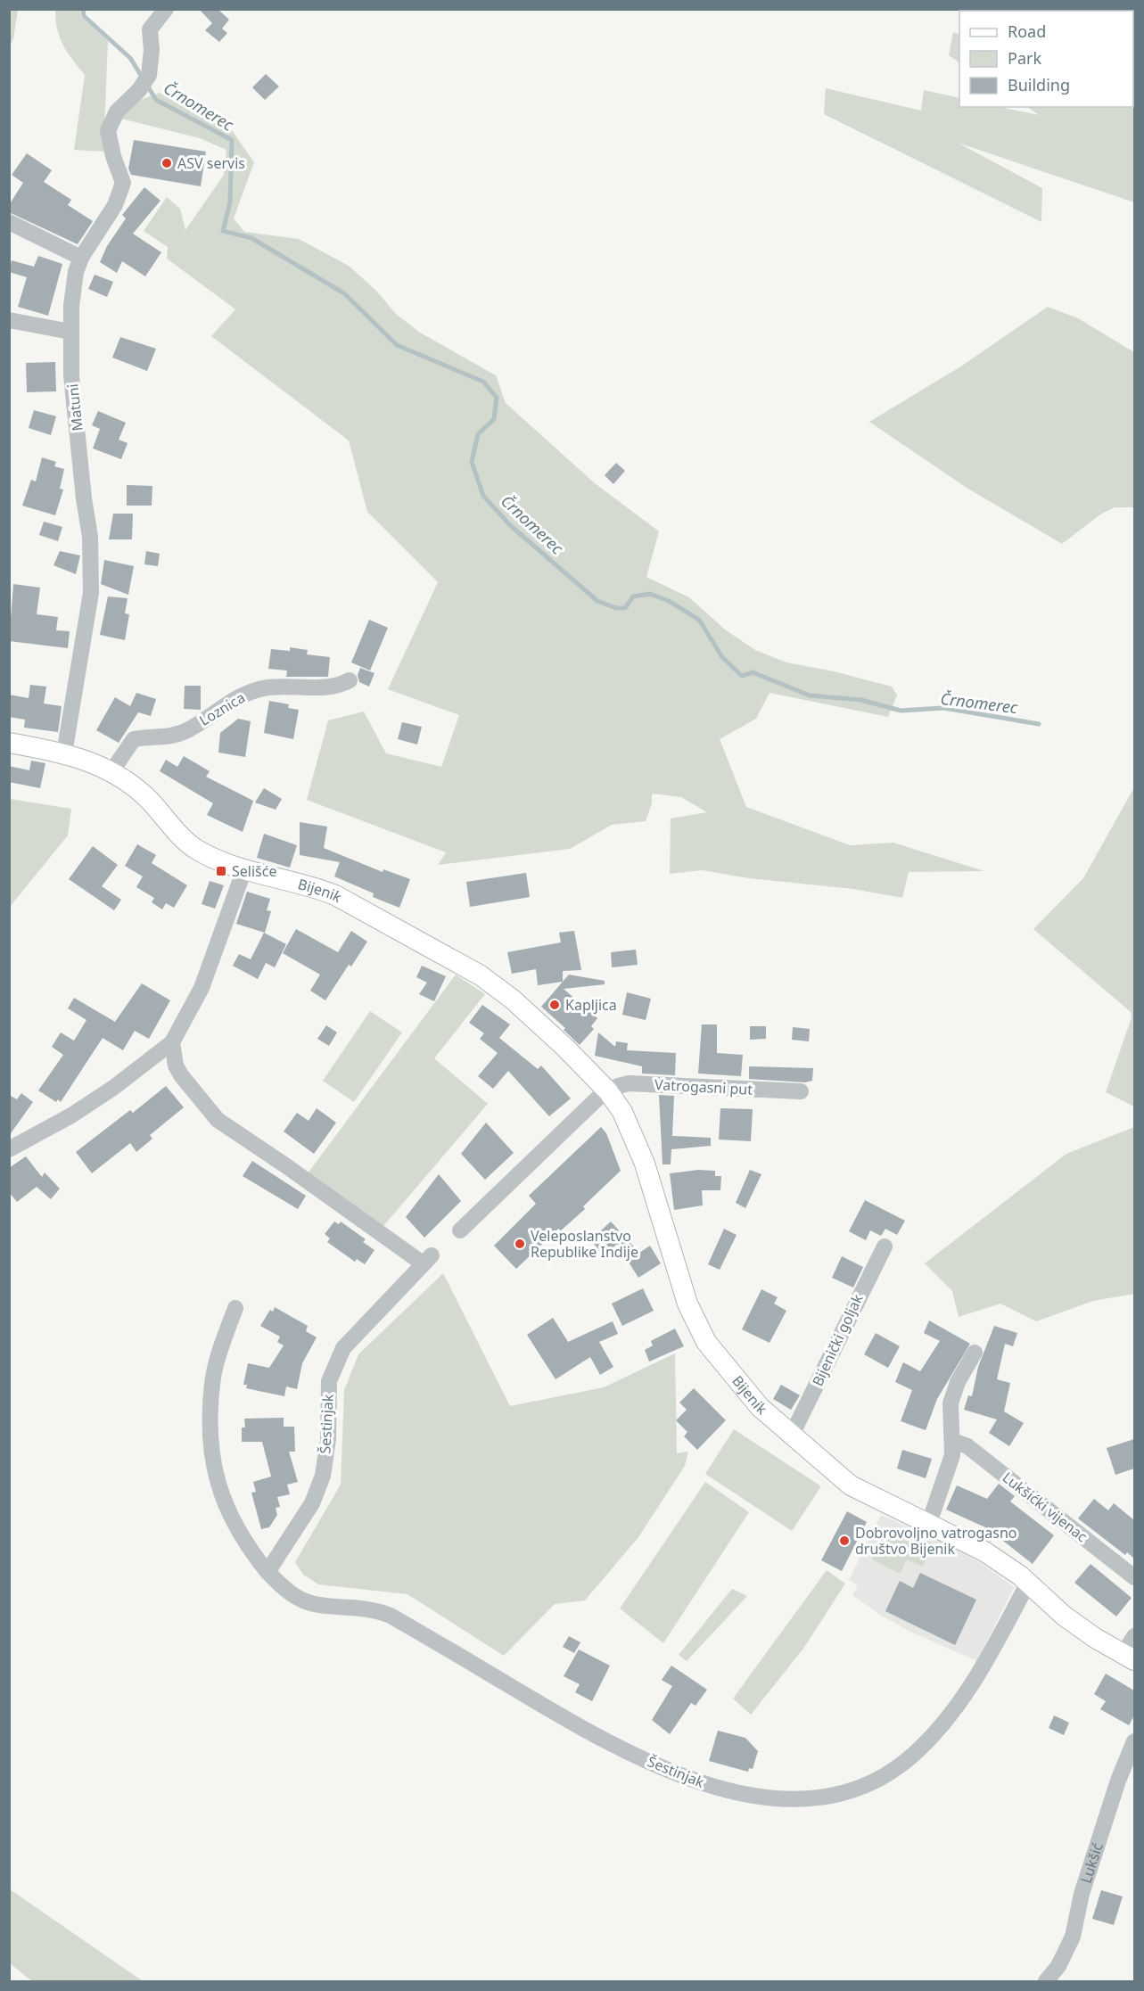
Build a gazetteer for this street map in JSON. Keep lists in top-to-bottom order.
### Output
{
  "streets": {
    "main road": ["Bijenik"],
    "street": [
      "Matuni",
      "Loznica",
      "Vatrogasni put",
      "Bijenički goljak",
      "Šestinjak",
      "Lukšićki vijenac",
      "Lukšić"
    ]
  },
  "crossings": [
    ["Matuni", "Bijenik"],
    ["Loznica", "Bijenik"],
    ["Bijenik", "Vatrogasni put"],
    ["Bijenik", "Bijenički goljak"],
    ["Bijenik", "Šestinjak"]
  ],
  "water": ["Črnomerec"],
  "places": {
    "other": [
      "ASV servis",
      "Kapljica",
      "Veleposlanstvo Republike Indije",
      "Dobrovoljno vatrogasno društvo Bijenik"
    ],
    "transit": ["Selišće"]
  },
  "legend": ["Road", "Park", "Building"]
}
